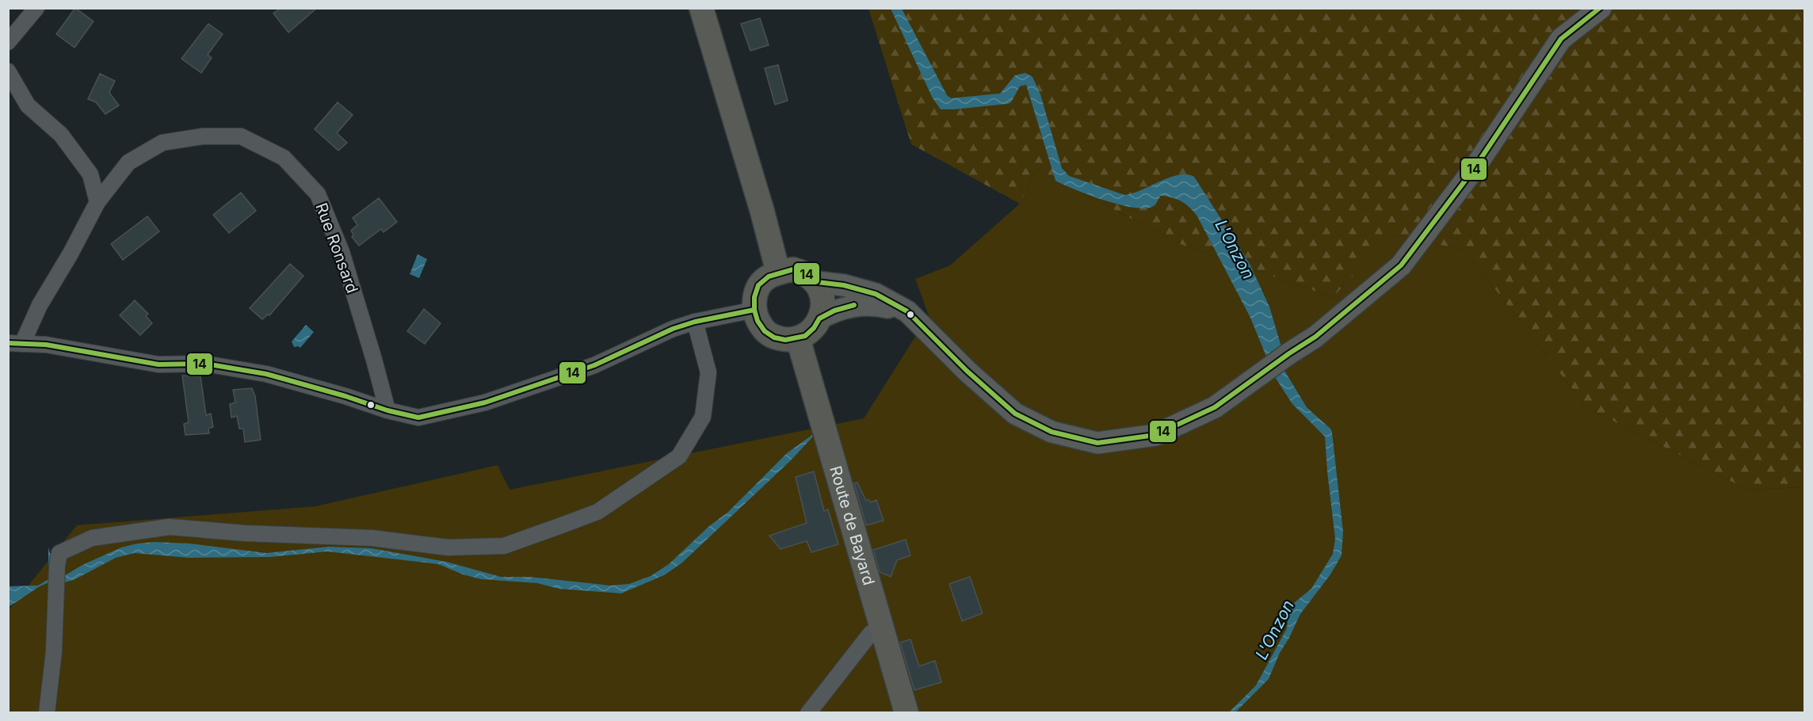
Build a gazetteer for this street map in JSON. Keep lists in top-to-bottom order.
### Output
{
  "streets": {
    "main road": ["Route de Bayard"],
    "street": ["Rue Ronsard"]
  },
  "water": ["L'Onzon"],
  "lines": ["transit line 14"]
}
